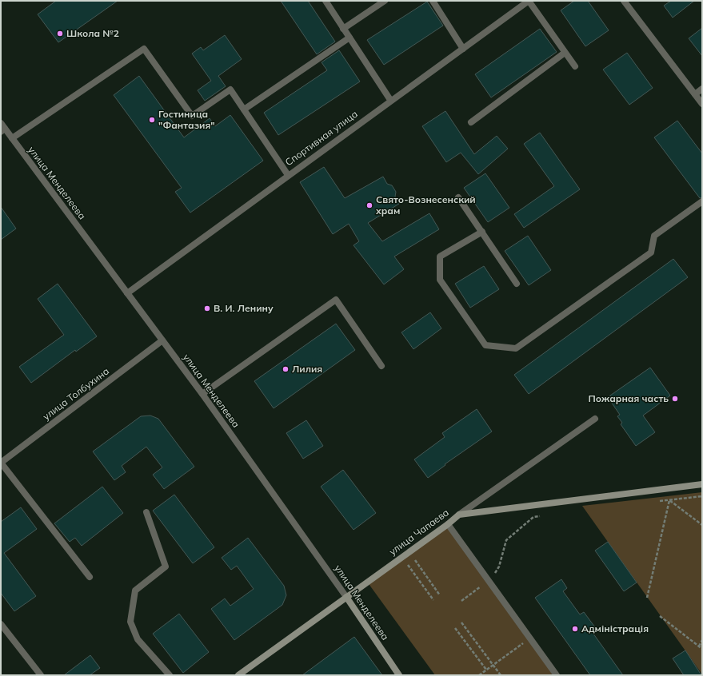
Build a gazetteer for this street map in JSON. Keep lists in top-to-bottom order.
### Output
{
  "streets": {
    "main road": ["улица Менделеева", "улица Чапаева"],
    "street": ["Спортивная улица", "улица Толбухина"]
  },
  "crossings": [
    ["Спортивная улица", "улица Менделеева"],
    ["улица Менделеева", "улица Толбухина"],
    ["улица Менделеева", "улица Чапаева"]
  ],
  "places": [
    "Школа №2",
    "Гостиница \"Фантазия\"",
    "Свято-Вознесенский храм",
    "В. И. Ленину",
    "Лилия",
    "Пожарная часть",
    "Адміністрація"
  ]
}
